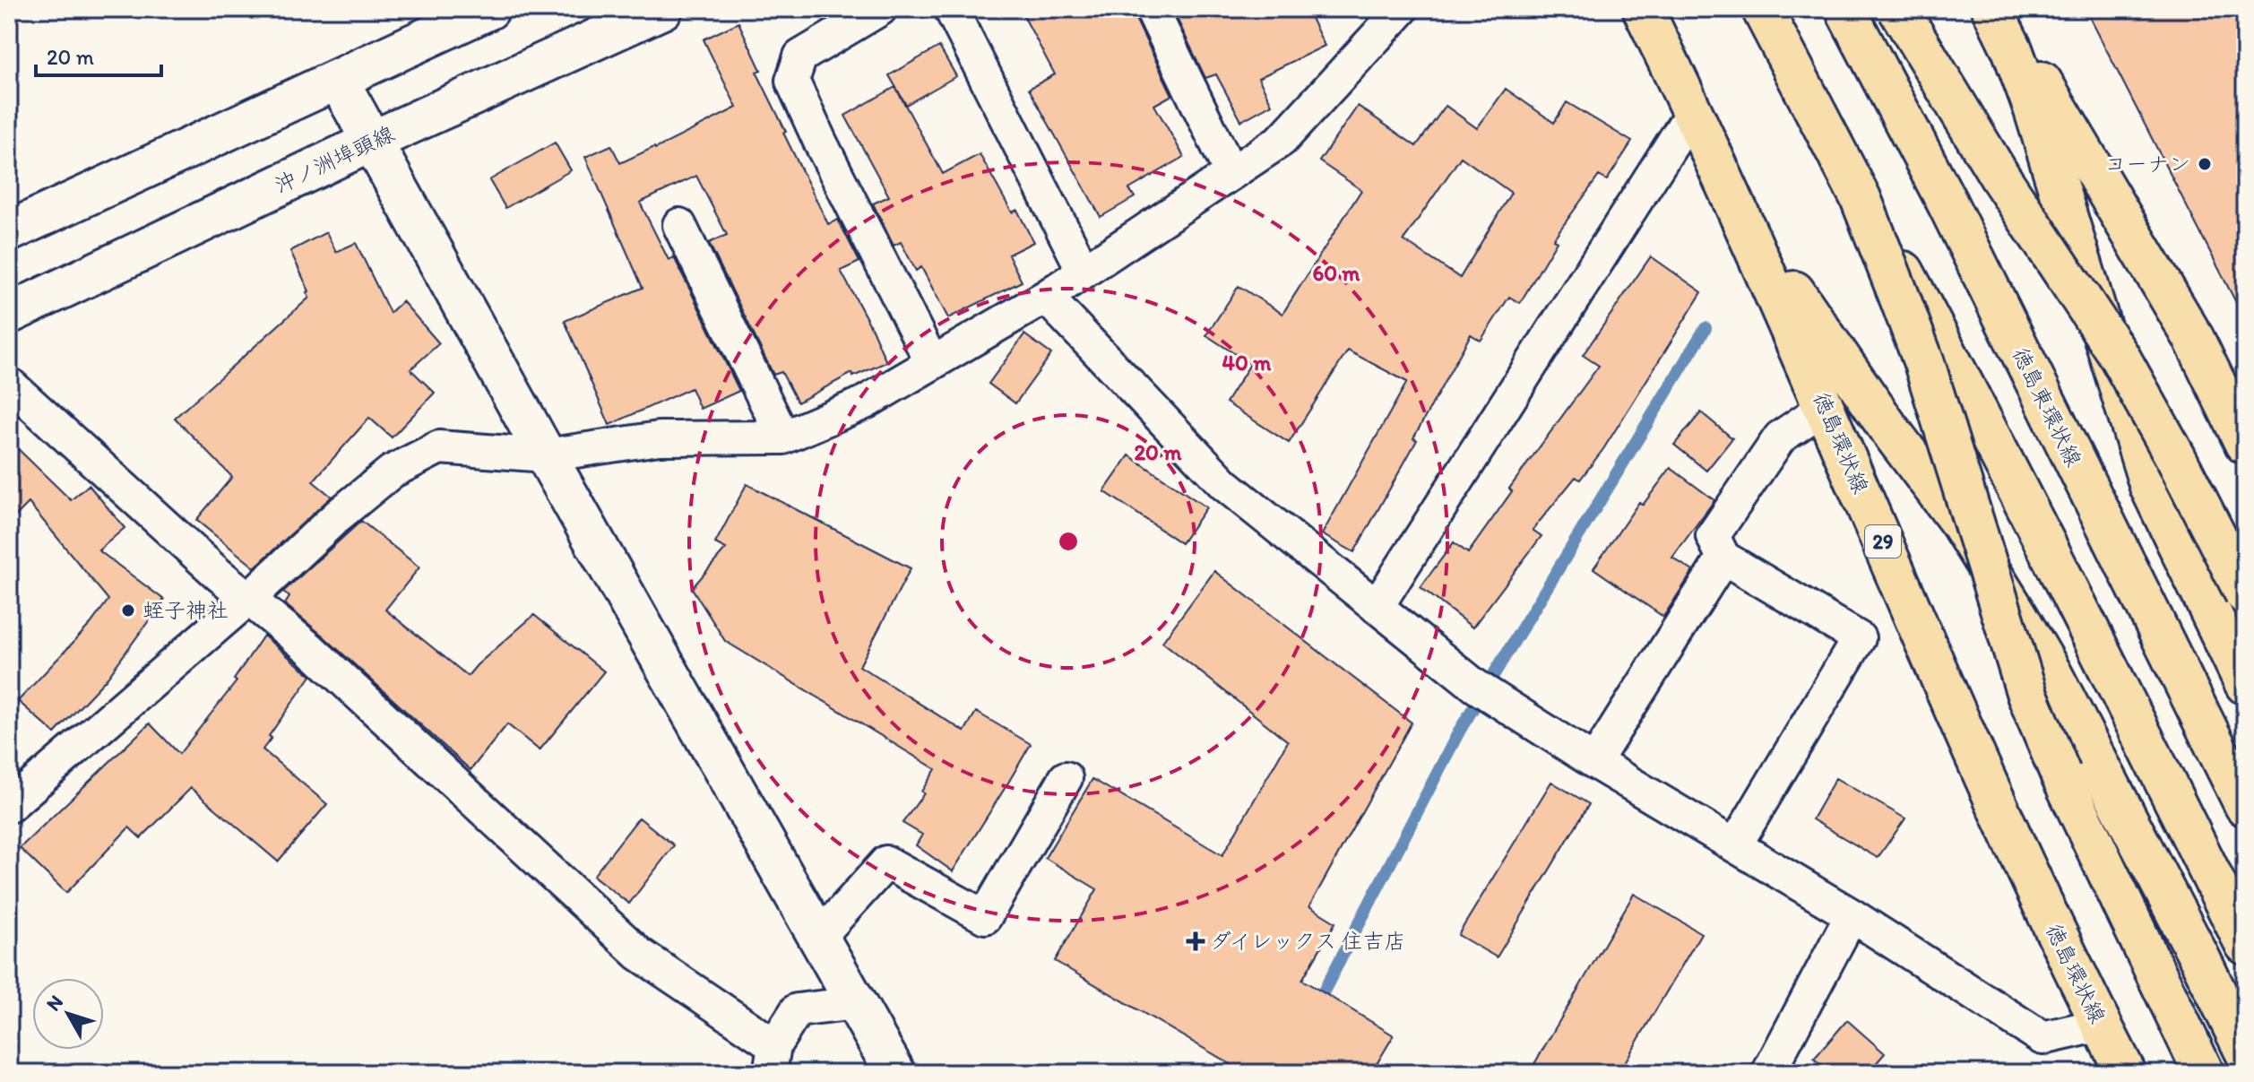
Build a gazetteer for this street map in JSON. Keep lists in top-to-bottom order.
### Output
{
  "streets": {
    "main road": [
      "沖ノ洲埠頭線",
      "徳島東環状線",
      "徳島環状線",
      "29"
    ]
  },
  "places": {
    "other": ["コーナン", "蛭子神社"],
    "health": ["ダイレックス 住吉店"]
  },
  "scale_bar": "20 m",
  "north": "top left",
  "rings": ["60 m", "40 m", "20 m"]
}
